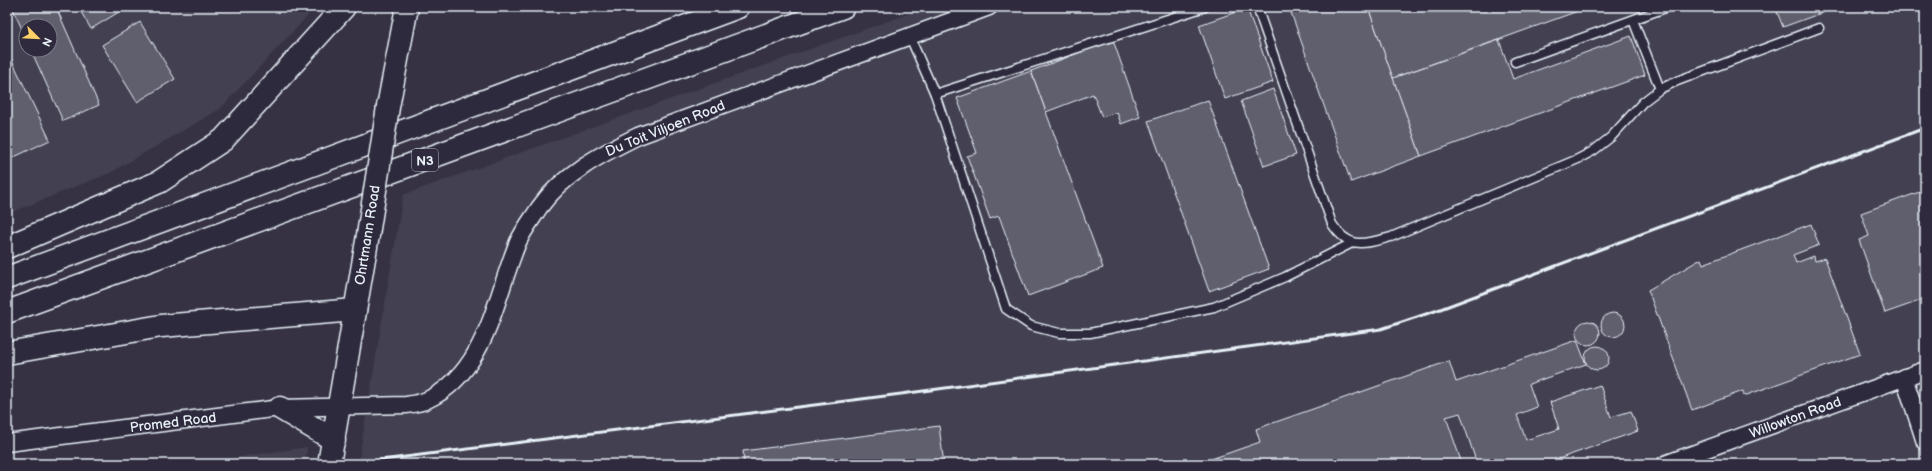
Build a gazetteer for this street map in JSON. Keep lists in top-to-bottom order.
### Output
{
  "streets": {
    "main road": ["N3", "Ohrtmann Road"],
    "street": ["Du Toit Viljoen Road", "Willowton Road", "Promed Road"]
  },
  "crossings": [
    ["Du Toit Viljoen Road", "Ohrtmann Road"],
    ["Du Toit Viljoen Road", "Promed Road"],
    ["Ohrtmann Road", "Promed Road"]
  ],
  "north": "bottom right"
}
